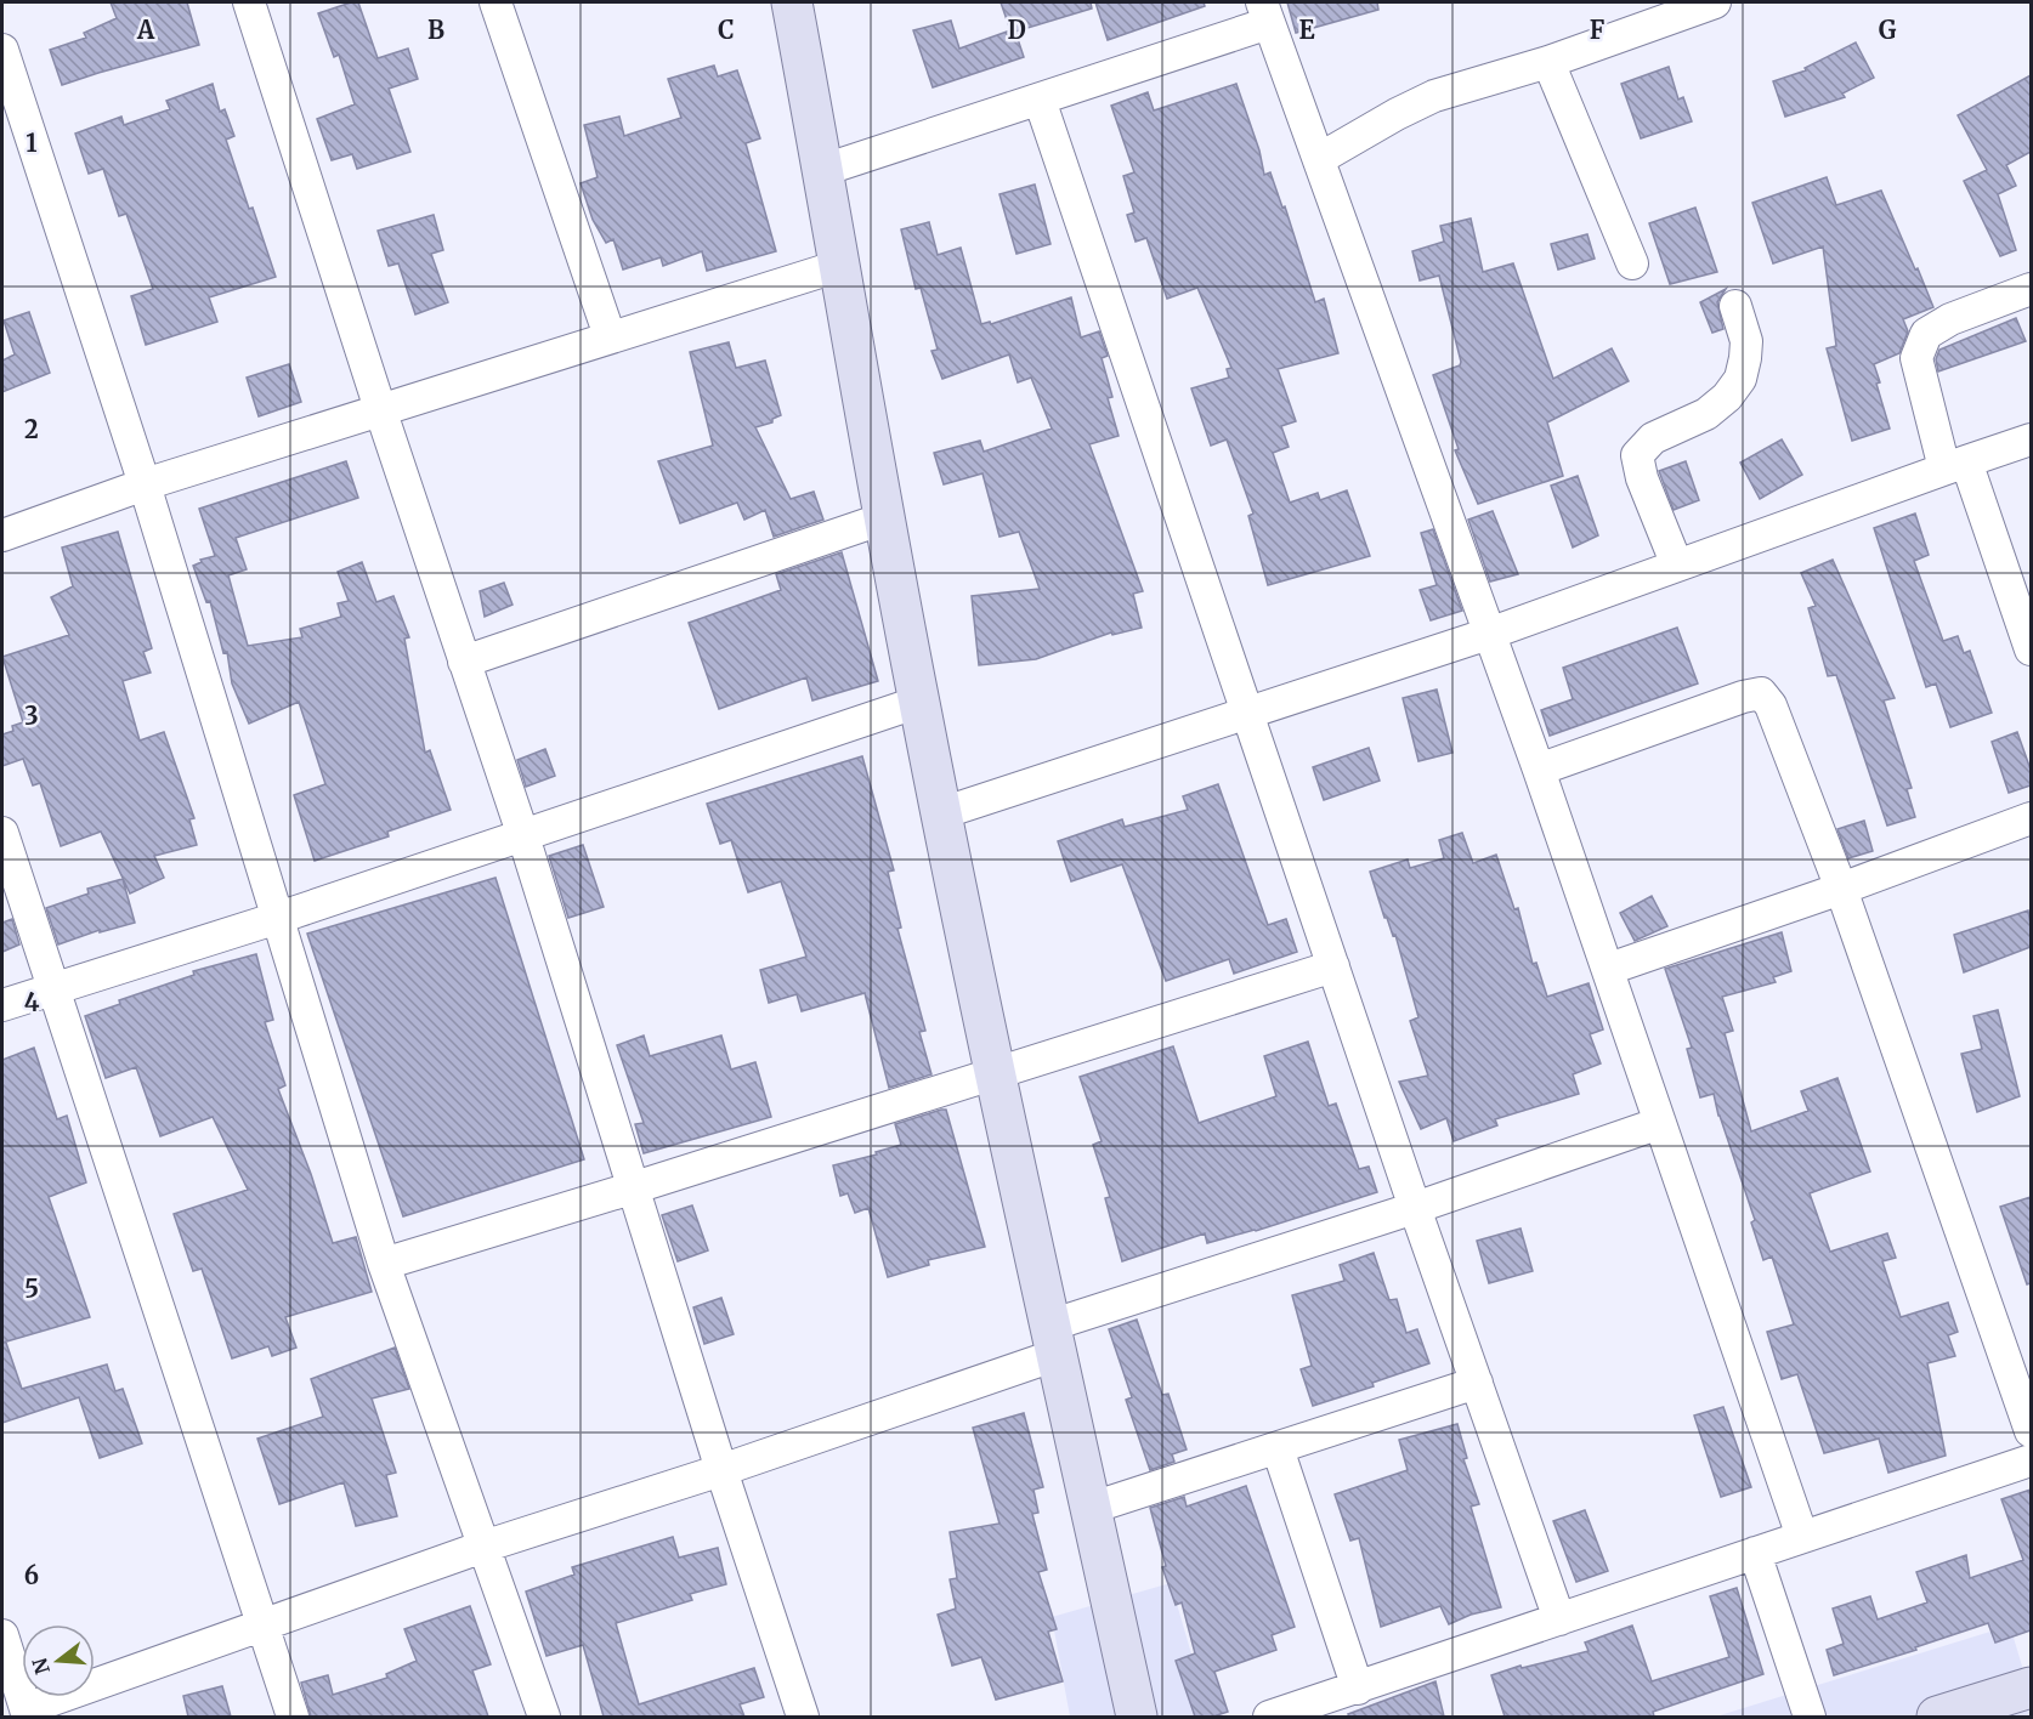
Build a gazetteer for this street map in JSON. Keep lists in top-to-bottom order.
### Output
{
  "north": "left",
  "grid": {
    "columns": [
      "A",
      "B",
      "C",
      "D",
      "E",
      "F",
      "G"
    ],
    "rows": [
      "1",
      "2",
      "3",
      "4",
      "5",
      "6"
    ]
  }
}
